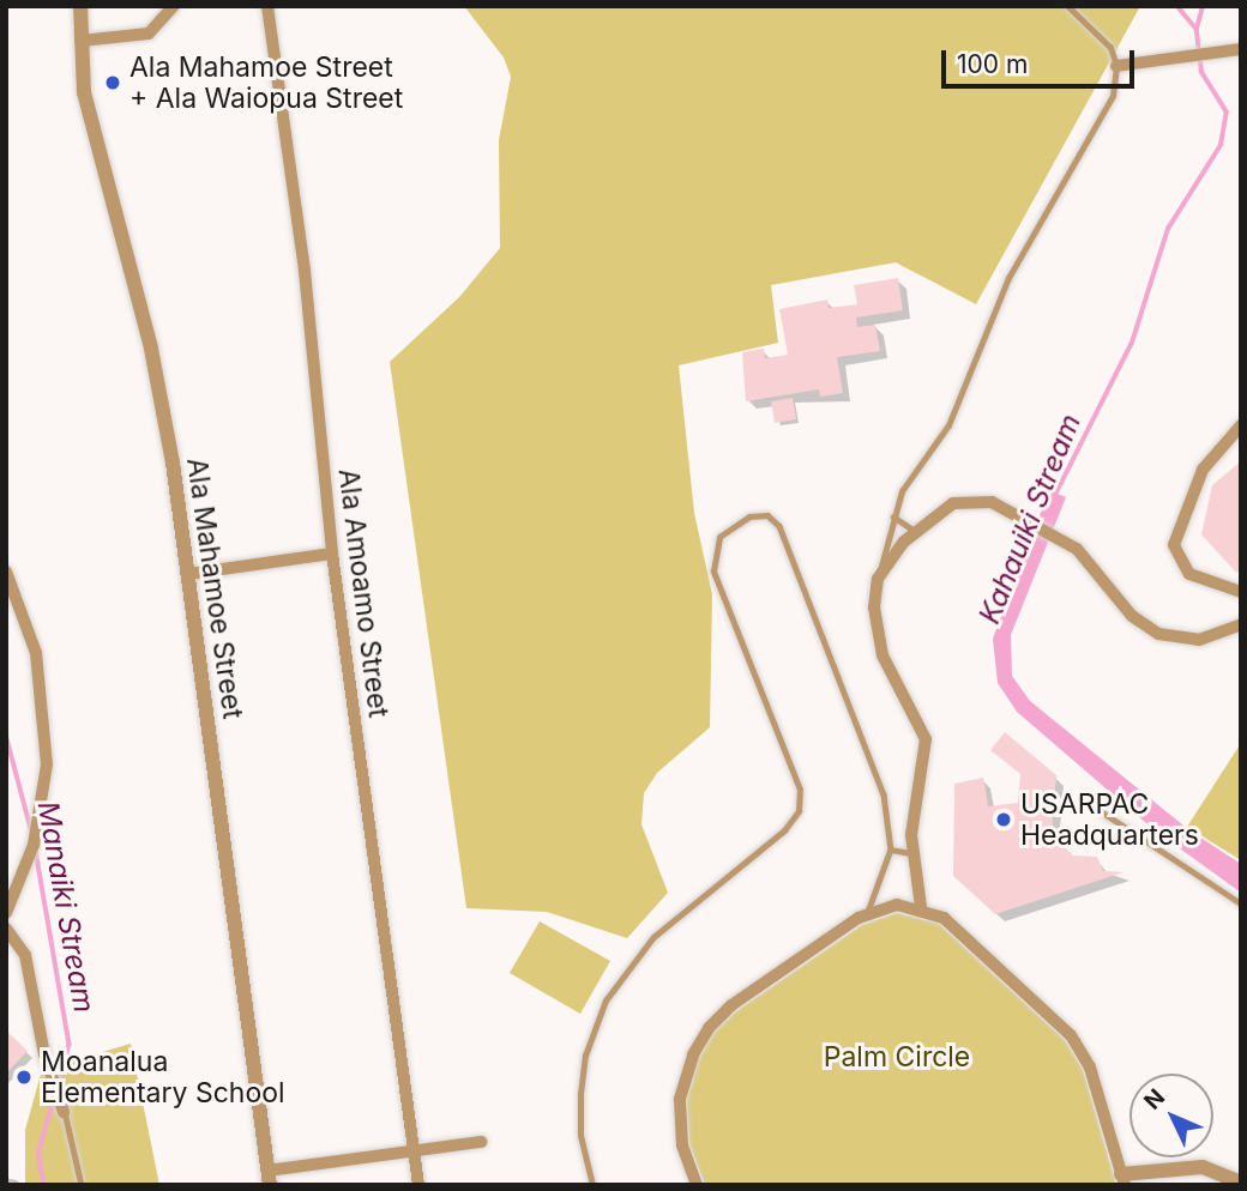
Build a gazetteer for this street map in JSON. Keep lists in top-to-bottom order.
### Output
{
  "streets": {
    "street": ["Ala Mahamoe Street", "Ala Amoamo Street"]
  },
  "water": ["Kahauiki Stream", "Manaiki Stream"],
  "parks": ["Palm Circle"],
  "places": ["Ala Mahamoe Street + Ala Waiopua Street", "USARPAC Headquarters", "Moanalua Elementary School"],
  "scale_bar": "100 m",
  "north": "top left"
}
